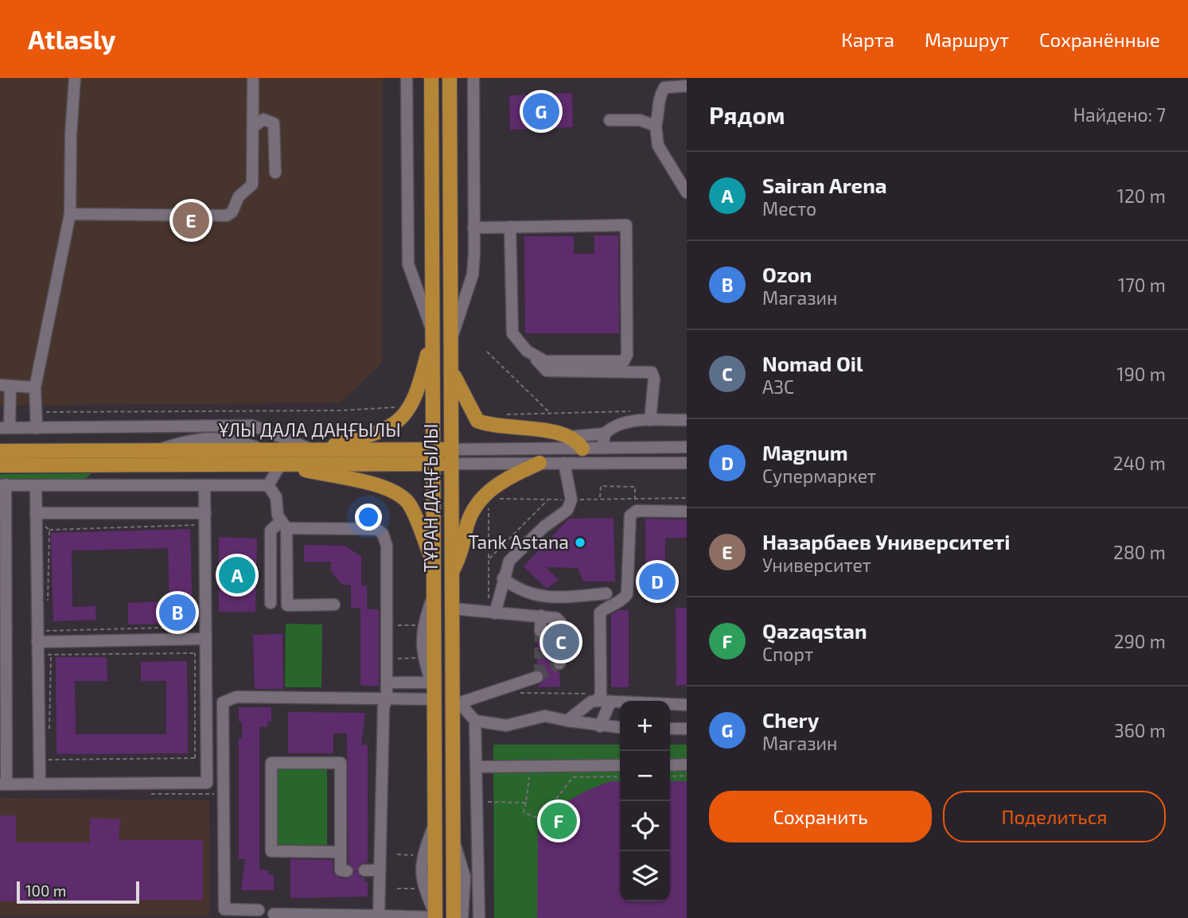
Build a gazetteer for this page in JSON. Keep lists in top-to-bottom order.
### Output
{
  "streets": {
    "main road": ["ҰЛЫ ДАЛА ДАҢҒЫЛЫ", "ТҰРАН ДАҢҒЫЛЫ"]
  },
  "crossings": [
    ["ҰЛЫ ДАЛА ДАҢҒЫЛЫ", "ТҰРАН ДАҢҒЫЛЫ"]
  ],
  "places": ["Tank Astana"],
  "scale_bar": "100 m",
  "page": {
    "header": "Atlasly",
    "nav": ["Карта", "Маршрут", "Сохранённые"],
    "heading": ["Рядом", "Найдено: 7"],
    "pins": [
      "G",
      "E",
      "A",
      "D",
      "B",
      "C",
      "F"
    ],
    "list": [
      {
        "mark": "A",
        "name": "Sairan Arena",
        "note": "Место",
        "value": "120 m"
      },
      {
        "mark": "B",
        "name": "Ozon",
        "note": "Магазин",
        "value": "170 m"
      },
      {
        "mark": "C",
        "name": "Nomad Oil",
        "note": "АЗС",
        "value": "190 m"
      },
      {
        "mark": "D",
        "name": "Magnum",
        "note": "Супермаркет",
        "value": "240 m"
      },
      {
        "mark": "E",
        "name": "Назарбаев Университеті",
        "note": "Университет",
        "value": "280 m"
      },
      {
        "mark": "F",
        "name": "Qazaqstan",
        "note": "Спорт",
        "value": "290 m"
      },
      {
        "mark": "G",
        "name": "Chery",
        "note": "Магазин",
        "value": "360 m"
      }
    ],
    "map_buttons": ["+", "−"],
    "buttons": ["Сохранить", "Поделиться"],
    "scale": "100 m"
  }
}
